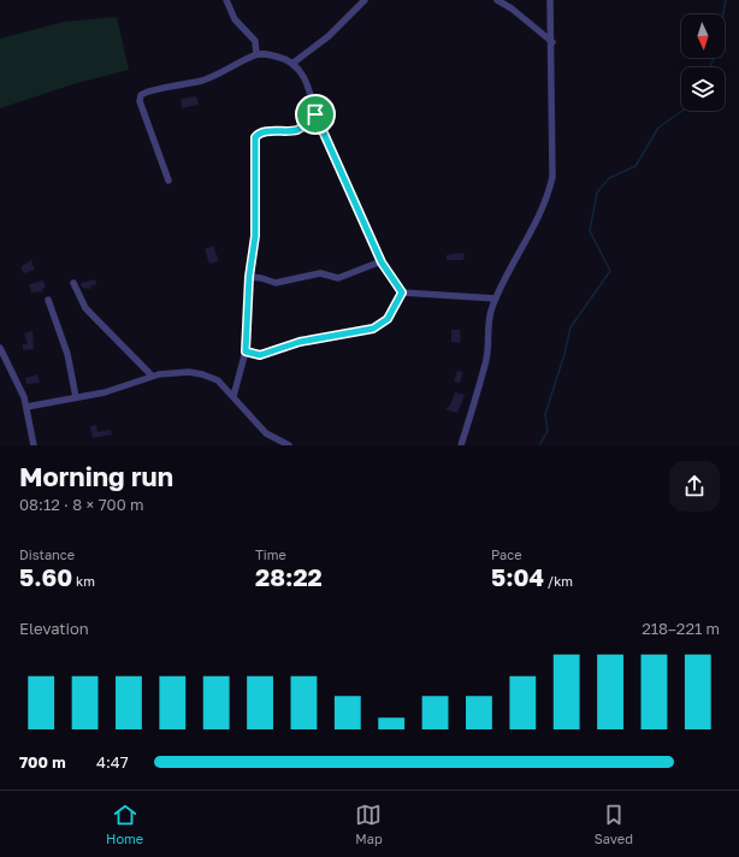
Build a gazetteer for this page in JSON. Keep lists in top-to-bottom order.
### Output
{
  "north": "bottom",
  "page": {
    "heading": ["Morning run", "08:12 · 8 × 700 m"],
    "stats": [
      ["Distance", "5.60 km"],
      ["Time", "28:22"],
      ["Pace", "5:04 /km"]
    ],
    "chart": ["Elevation", "218–221 m"],
    "list": [
      {
        "name": "700 m",
        "note": "4:47"
      }
    ],
    "tabs": ["Home", "Map", "Saved"]
  }
}
